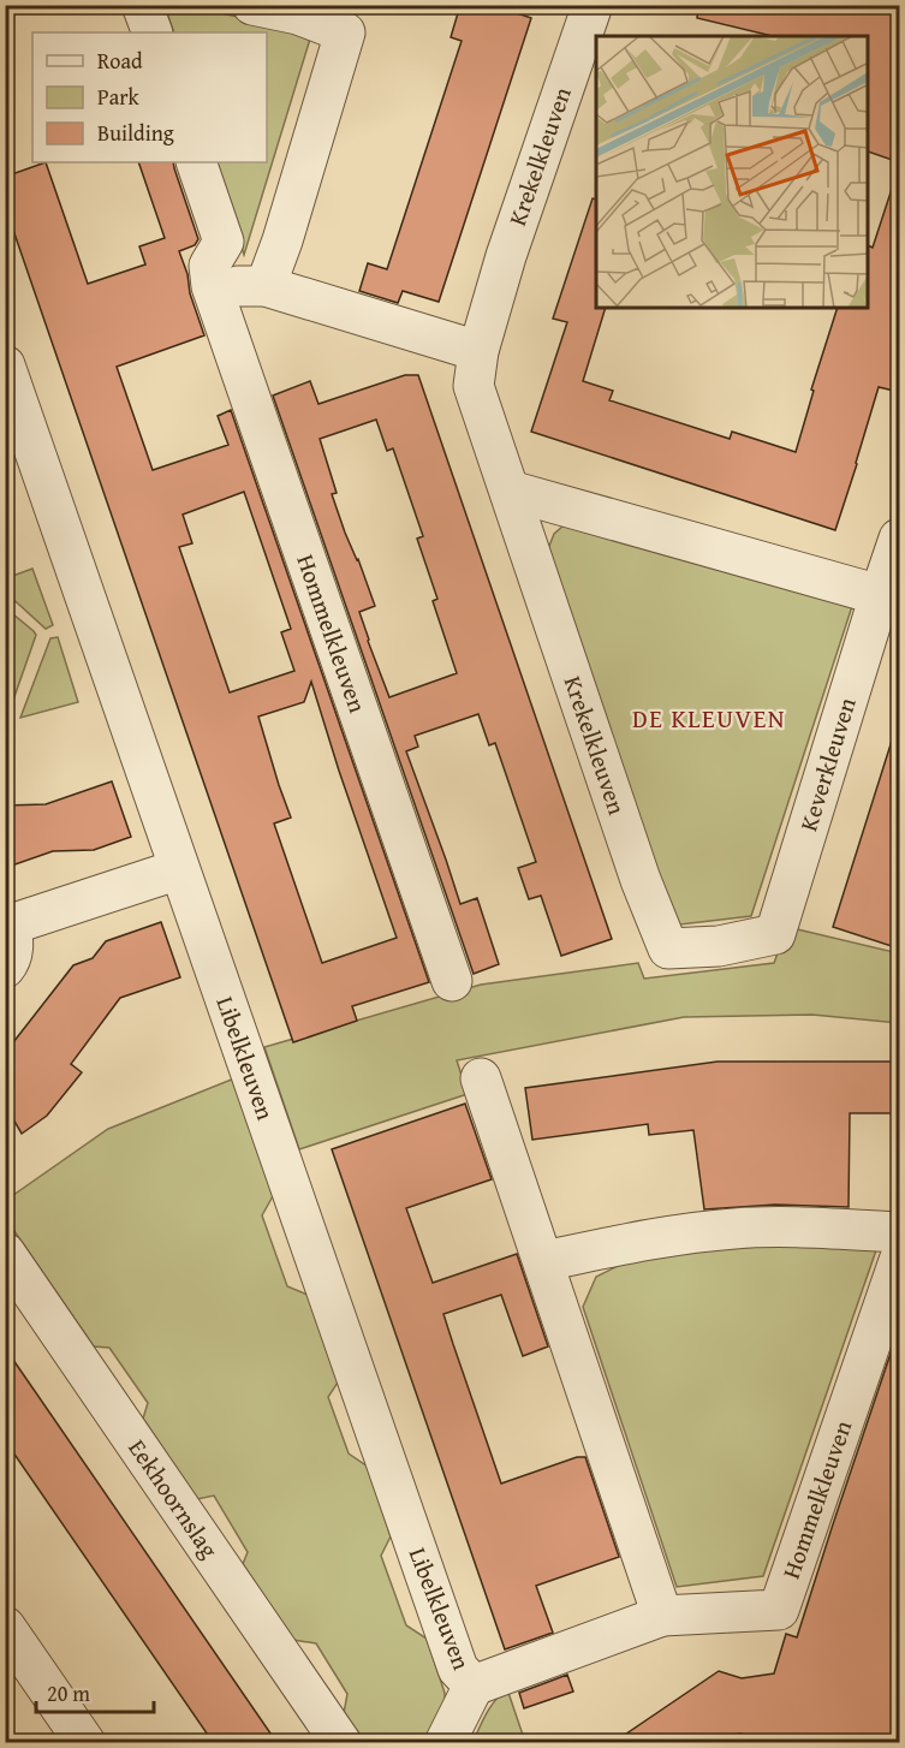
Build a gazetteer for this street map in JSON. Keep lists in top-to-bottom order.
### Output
{
  "streets": {
    "street": [
      "Krekelkleuven",
      "Hommelkleuven",
      "Keverkleuven",
      "Libelkleuven",
      "Eekhoornslag"
    ]
  },
  "crossings": [
    ["Krekelkleuven", "Keverkleuven"],
    ["Hommelkleuven", "Libelkleuven"]
  ],
  "districts": ["DE KLEUVEN"],
  "legend": ["Road", "Park", "Building"],
  "scale_bar": "20 m"
}
